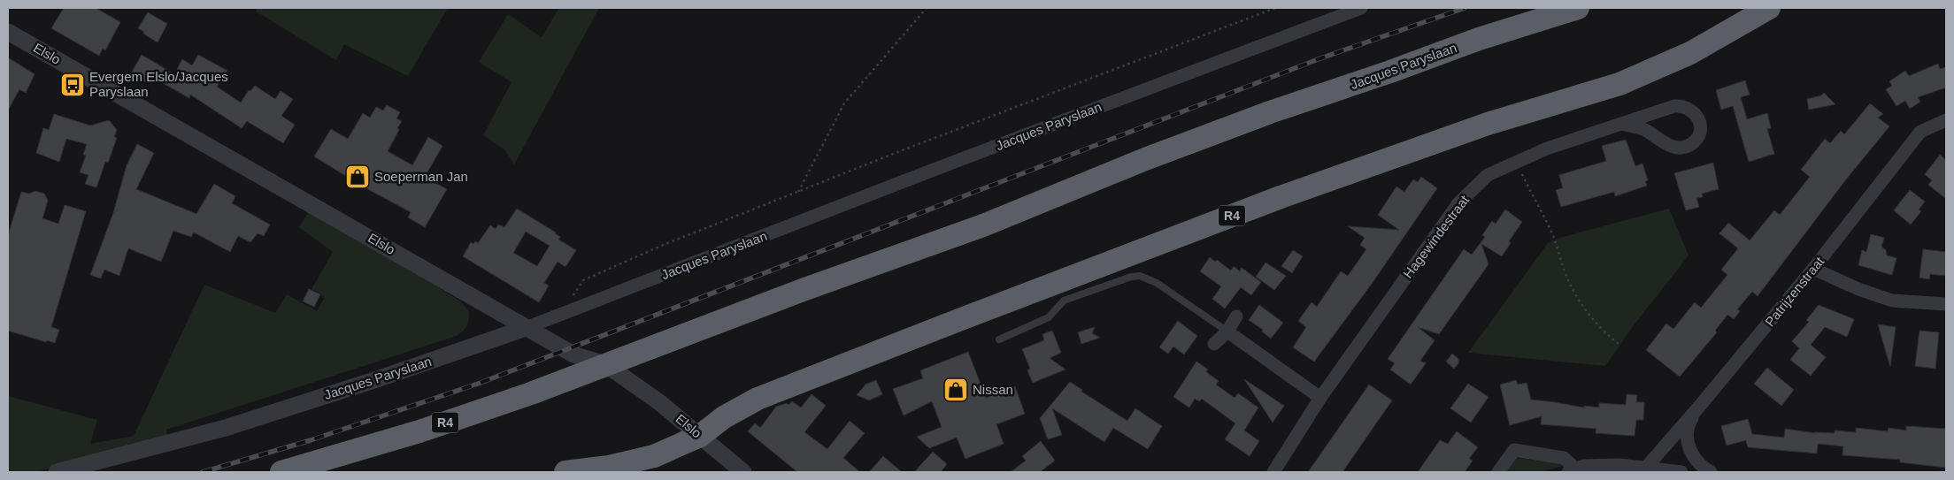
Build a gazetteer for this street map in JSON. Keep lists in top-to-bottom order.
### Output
{
  "streets": {
    "highway": ["Jacques Paryslaan", "R4"],
    "street": ["Elslo", "Hagewindestraat", "Patrijzenstraat"]
  },
  "crossings": [
    ["Elslo", "Jacques Paryslaan"],
    ["Elslo", "R4"]
  ],
  "places": {
    "bus stop": ["Evergem Elslo/Jacques Paryslaan"],
    "shop": ["Soeperman Jan", "Nissan"]
  }
}
